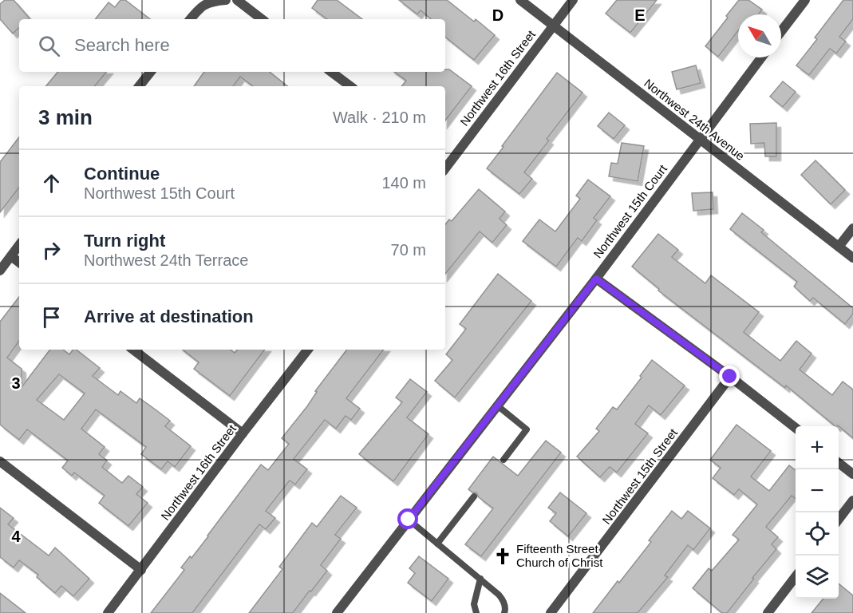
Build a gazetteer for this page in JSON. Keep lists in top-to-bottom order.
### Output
{
  "streets": {
    "street": [
      "Northwest 16th Street",
      "Northwest 24th Avenue",
      "Northwest 15th Court",
      "Northwest 15th Street"
    ]
  },
  "crossings": [
    ["Northwest 16th Street", "Northwest 24th Avenue"],
    ["Northwest 24th Avenue", "Northwest 15th Court"]
  ],
  "places": {
    "church": ["Fifteenth Street Church of Christ"]
  },
  "north": "top left",
  "page": {
    "search": "Search here",
    "heading": ["3 min", "Walk · 210 m"],
    "list": [
      ["Continue", "Northwest 15th Court", "140 m"],
      ["Turn right", "Northwest 24th Terrace", "70 m"],
      "Arrive at destination"
    ],
    "map_buttons": ["+", "−"]
  },
  "grid": {
    "columns": ["D", "E"],
    "rows": ["3", "4"]
  }
}
